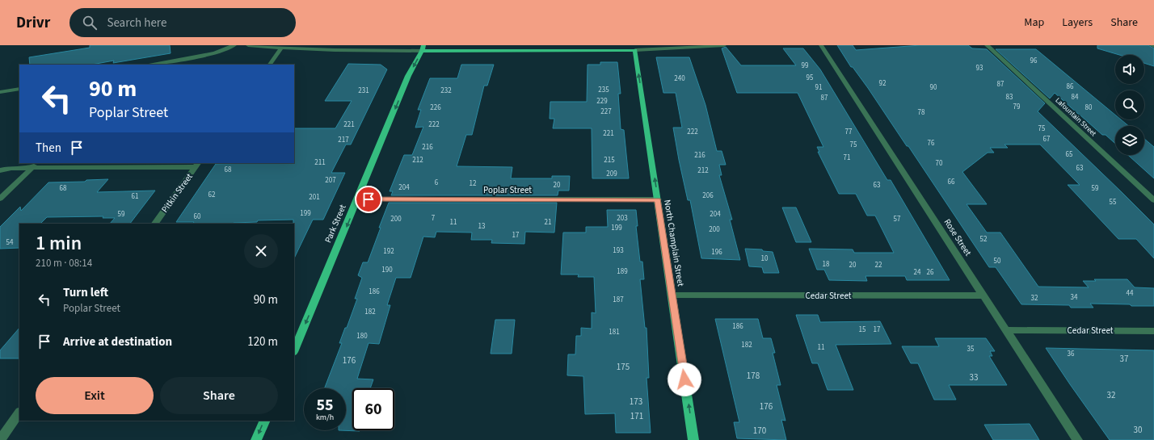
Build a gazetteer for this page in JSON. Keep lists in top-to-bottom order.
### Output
{
  "streets": {
    "main road": ["Park Street", "North Champlain Street"],
    "street": [
      "Lafountain Street",
      "Poplar Street",
      "Pitkin Street",
      "Rose Street",
      "Cedar Street"
    ]
  },
  "crossings": [
    ["Poplar Street", "Park Street"],
    ["Poplar Street", "North Champlain Street"],
    ["Rose Street", "Cedar Street"],
    ["North Champlain Street", "Cedar Street"]
  ],
  "one_way": ["Park Street", "North Champlain Street"],
  "house_numbers": [
    "96",
    "99",
    "93",
    "95",
    "240",
    "92",
    "87",
    "86",
    "91",
    "90",
    "235",
    "231",
    "232",
    "83",
    "84",
    "87",
    "229",
    "79",
    "226",
    "80",
    "227",
    "78",
    "221",
    "222",
    "75",
    "222",
    "77",
    "221",
    "67",
    "217",
    "76",
    "75",
    "216",
    "65",
    "216",
    "71",
    "212",
    "215",
    "211",
    "70",
    "63",
    "68",
    "212",
    "209",
    "207",
    "66",
    "6",
    "12",
    "20",
    "63",
    "204",
    "68",
    "59",
    "62",
    "206",
    "61",
    "201",
    "55",
    "199",
    "59",
    "204",
    "60",
    "7",
    "203",
    "200",
    "57",
    "11",
    "21",
    "13",
    "199",
    "200",
    "17",
    "52",
    "54",
    "193",
    "192",
    "196",
    "10",
    "50",
    "18",
    "20",
    "22",
    "190",
    "189",
    "24",
    "26",
    "186",
    "44",
    "34",
    "32",
    "187",
    "182",
    "186",
    "15",
    "17",
    "181",
    "180",
    "182",
    "11",
    "35",
    "36",
    "37",
    "176",
    "175",
    "178",
    "33",
    "32",
    "173",
    "176",
    "171",
    "30",
    "170"
  ],
  "page": {
    "header": "Drivr",
    "search": "Search here",
    "nav": ["Map", "Layers", "Share"],
    "turn": ["90 m", "Poplar Street"],
    "then": "Then",
    "heading": ["1 min", "210 m · 08:14"],
    "list": [
      {
        "name": "Turn left",
        "note": "Poplar Street",
        "value": "90 m"
      },
      {
        "name": "Arrive at destination",
        "value": "120 m"
      }
    ],
    "buttons": ["Exit", "Share"],
    "speed": "55 km/h",
    "limit": "60"
  }
}
